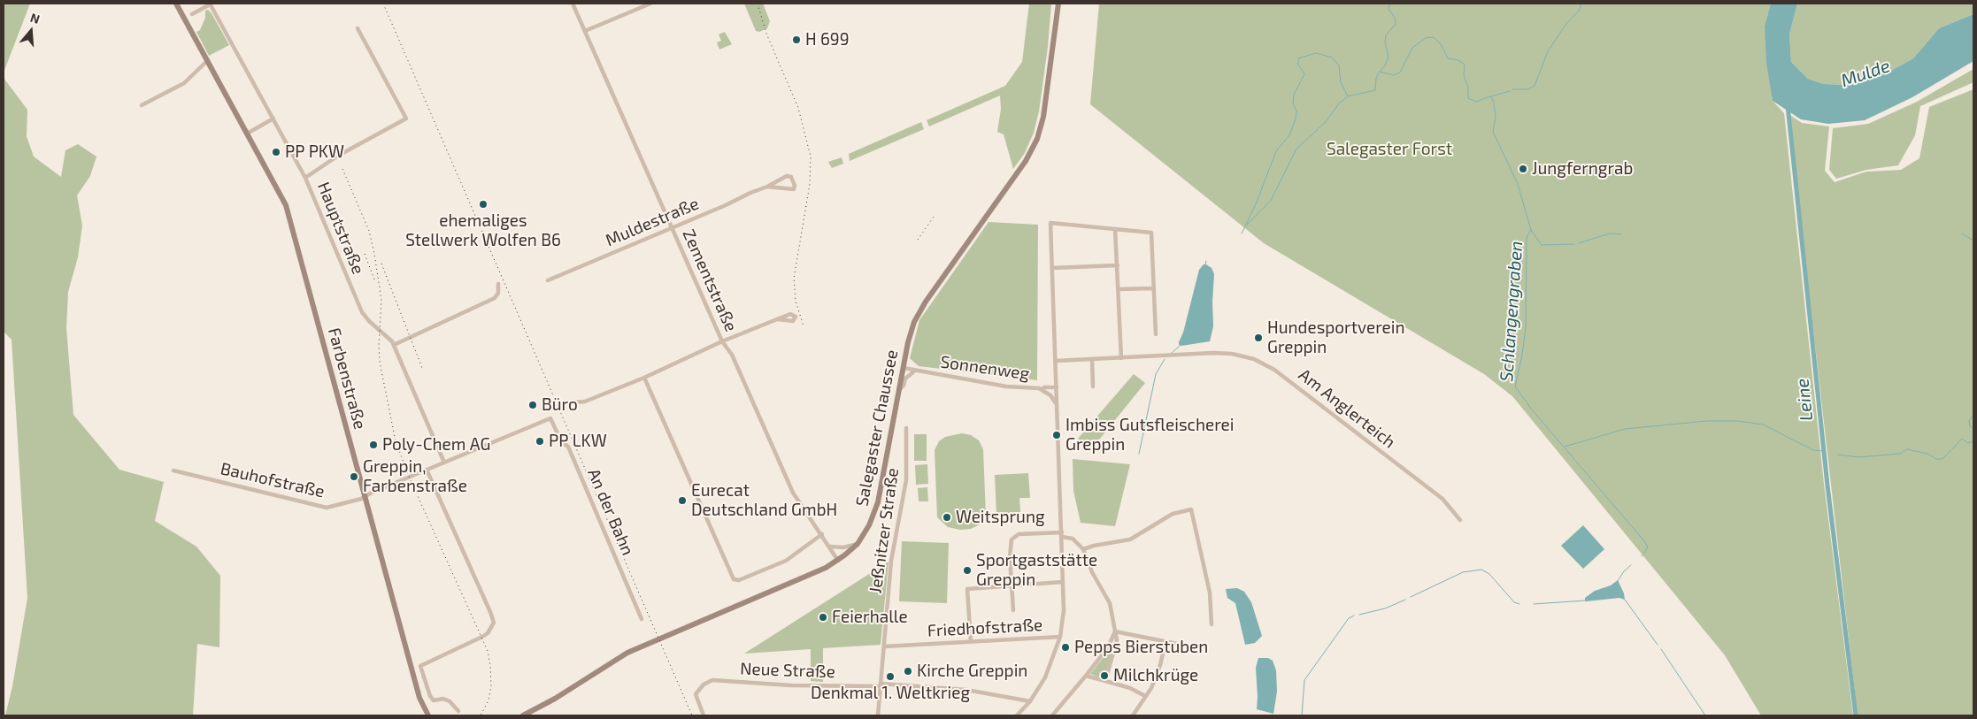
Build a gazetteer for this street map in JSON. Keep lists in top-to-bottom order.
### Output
{
  "streets": {
    "main road": ["Farbenstraße", "Salegaster Chaussee"],
    "street": [
      "Muldestraße",
      "Hauptstraße",
      "Zementstraße",
      "Sonnenweg",
      "Am Anglerteich",
      "Bauhofstraße",
      "An der Bahn",
      "Jeßnitzer Straße",
      "Friedhofstraße",
      "Neue Straße"
    ]
  },
  "crossings": [
    ["Muldestraße", "Zementstraße"],
    ["Hauptstraße", "Bauhofstraße"],
    ["Zementstraße", "Salegaster Chaussee"],
    ["Sonnenweg", "Salegaster Chaussee"],
    ["Farbenstraße", "Bauhofstraße"],
    ["Bauhofstraße", "An der Bahn"],
    ["Jeßnitzer Straße", "Friedhofstraße"],
    ["Jeßnitzer Straße", "Neue Straße"]
  ],
  "water": ["Mulde", "Schlangengraben", "Leine"],
  "parks": ["Salegaster Forst"],
  "places": [
    "H 699",
    "PP PKW",
    "Jungferngrab",
    "ehemaliges Stellwerk Wolfen B6",
    "Hundesportverein Greppin",
    "Büro",
    "Imbiss Gutsfleischerei Greppin",
    "PP LKW",
    "Poly-Chem AG",
    "Greppin, Farbenstraße",
    "Eurecat Deutschland GmbH",
    "Weitsprung",
    "Sportgaststätte Greppin",
    "Feierhalle",
    "Pepps Bierstuben",
    "Kirche Greppin",
    "Milchkrüge",
    "Denkmal 1. Weltkrieg"
  ],
  "north": "top"
}
